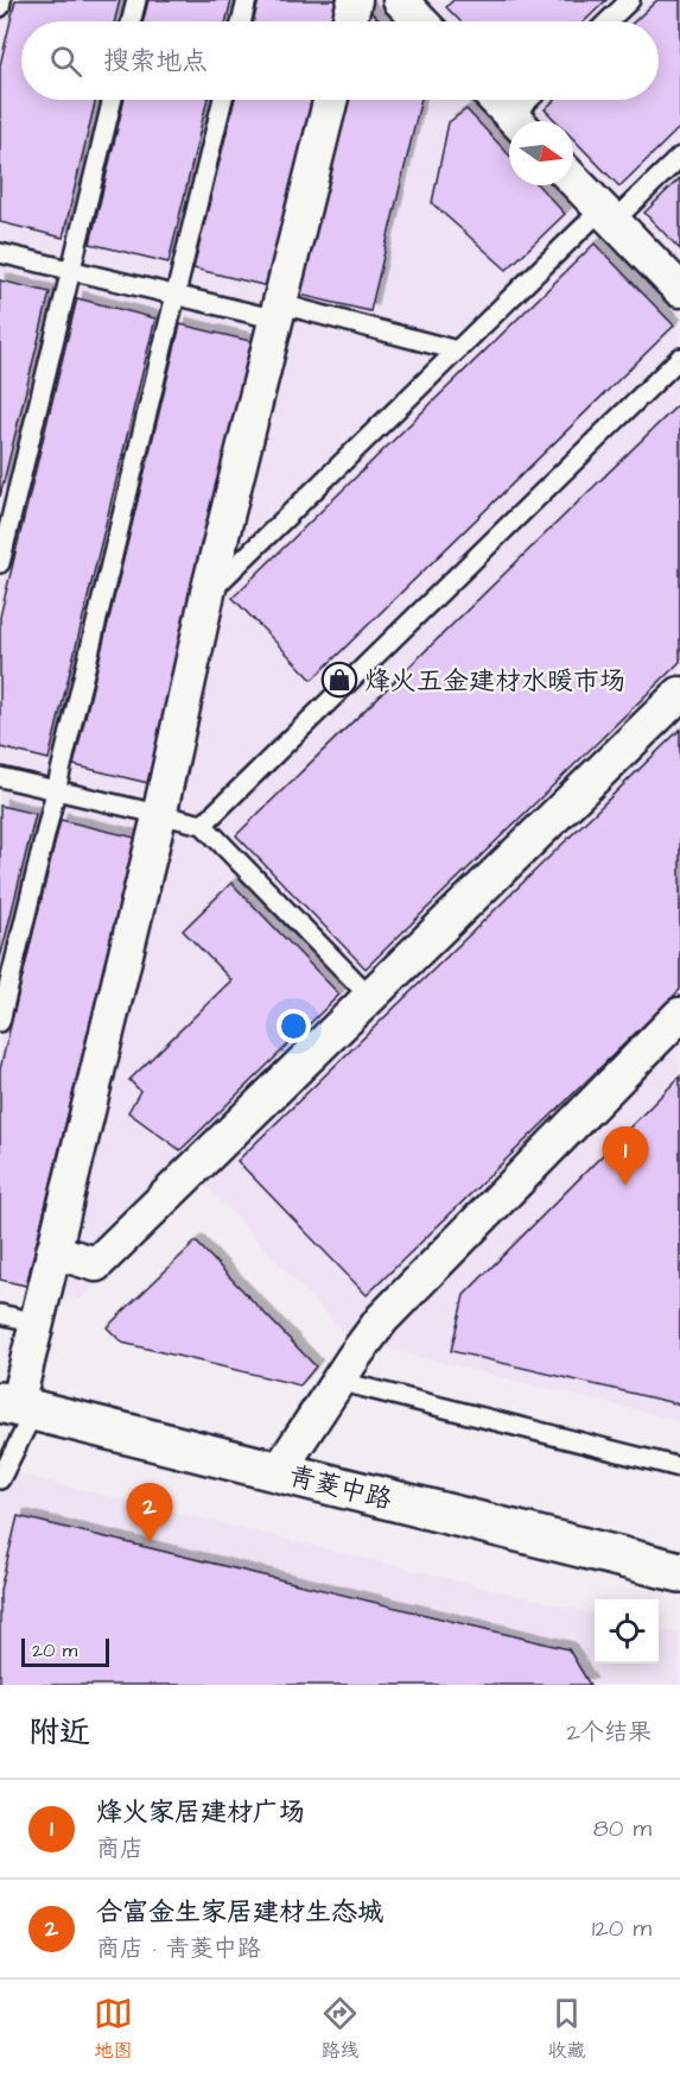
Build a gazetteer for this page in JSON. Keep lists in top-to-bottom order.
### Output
{
  "streets": {
    "street": ["青菱中路"]
  },
  "places": {
    "shop": ["烽火五金建材水暖市场"]
  },
  "scale_bar": "20 m",
  "north": "right",
  "page": {
    "search": "搜索地点",
    "pins": ["1", "2"],
    "scale": "20 m",
    "heading": ["附近", "2个结果"],
    "list": [
      {
        "mark": "1",
        "name": "烽火家居建材广场",
        "note": "商店",
        "value": "80 m"
      },
      {
        "mark": "2",
        "name": "合富金生家居建材生态城",
        "note": "商店 · 青菱中路",
        "value": "120 m"
      }
    ],
    "nav": ["地图", "路线", "收藏"]
  }
}
